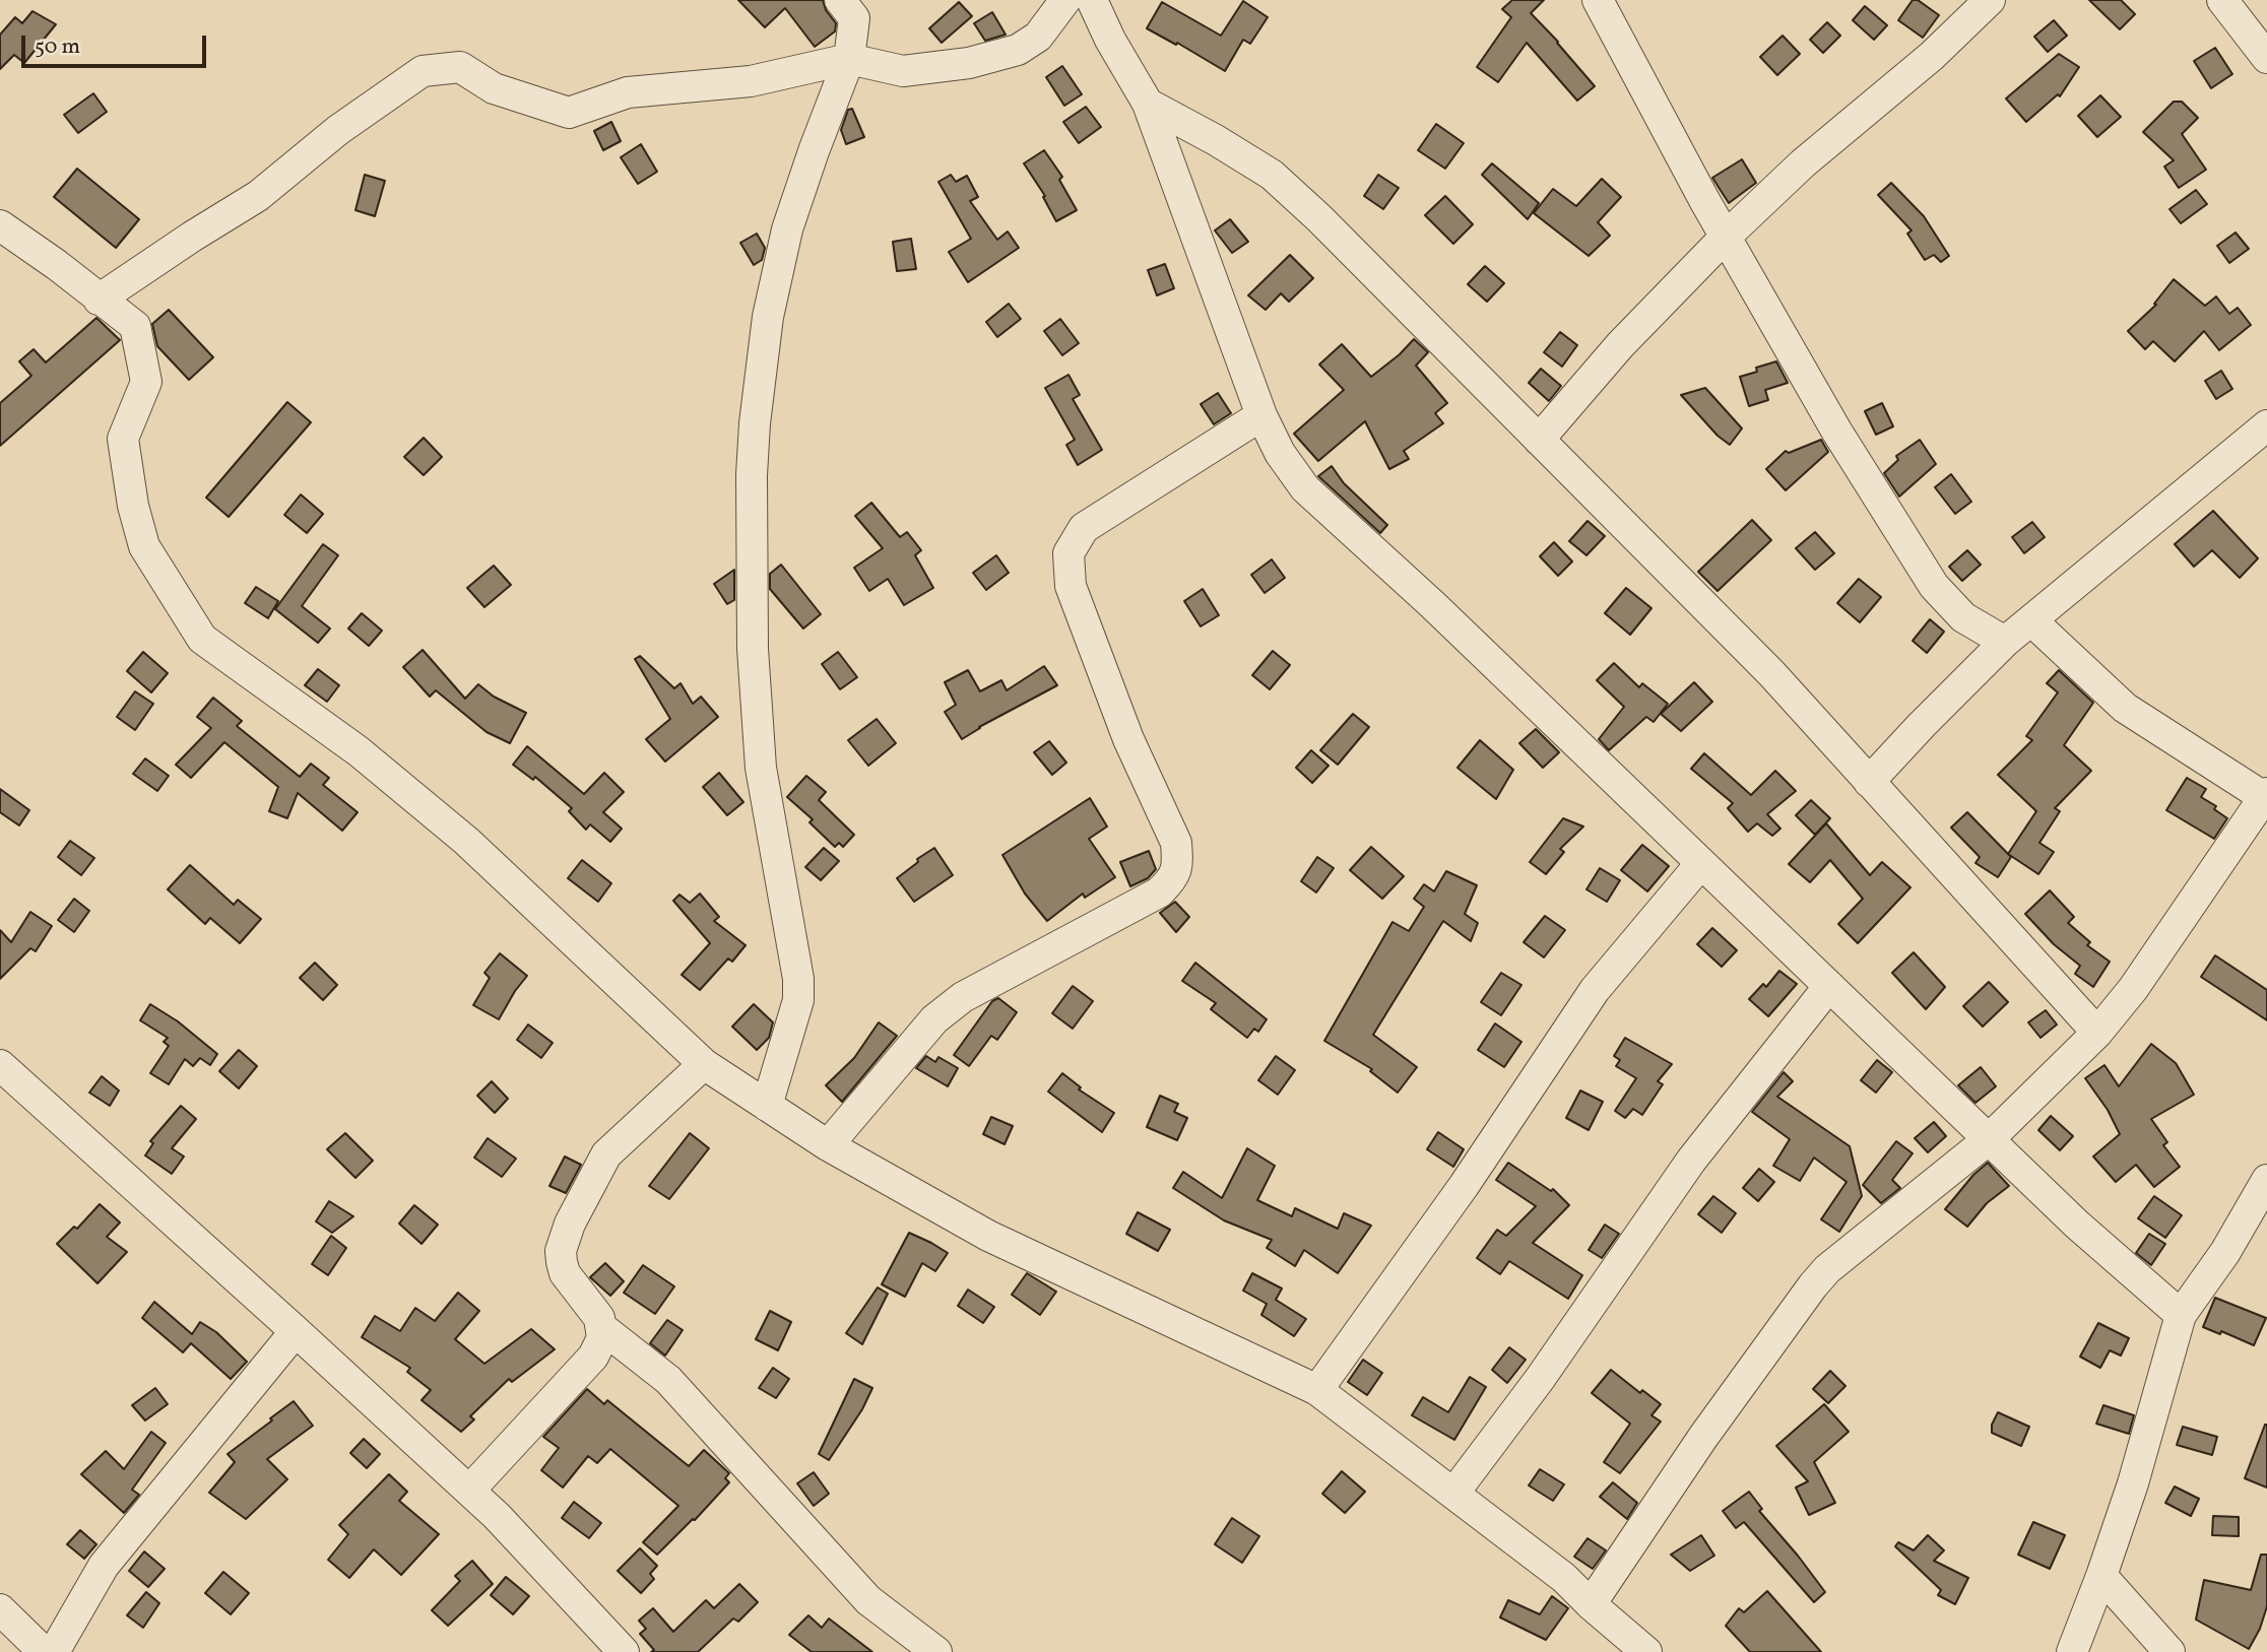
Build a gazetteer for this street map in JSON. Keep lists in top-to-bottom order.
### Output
{
  "scale_bar": "50 m"
}
